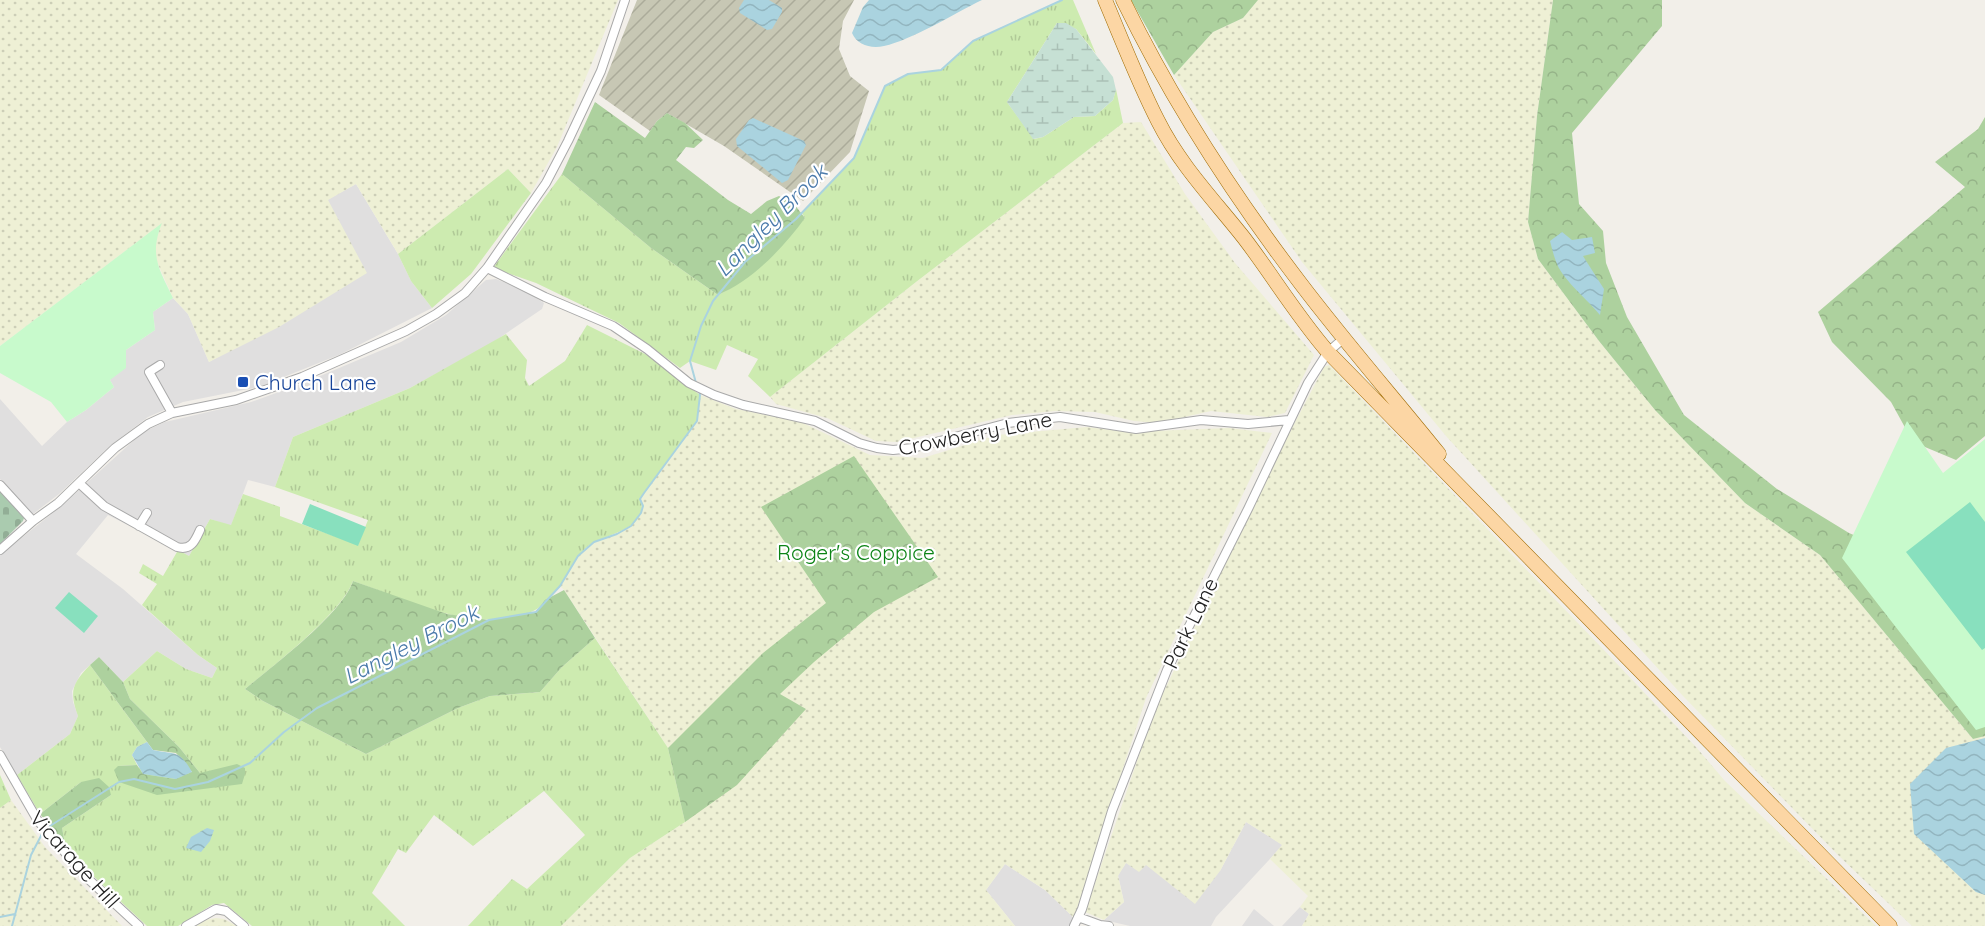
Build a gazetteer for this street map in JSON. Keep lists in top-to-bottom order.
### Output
{
  "streets": {
    "street": ["Crowberry Lane", "Park Lane", "Vicarage Hill"]
  },
  "crossings": [
    ["Crowberry Lane", "Park Lane"]
  ],
  "water": ["Langley Brook"],
  "parks": ["Roger's Coppice"],
  "places": {
    "transit": ["Church Lane"]
  }
}
